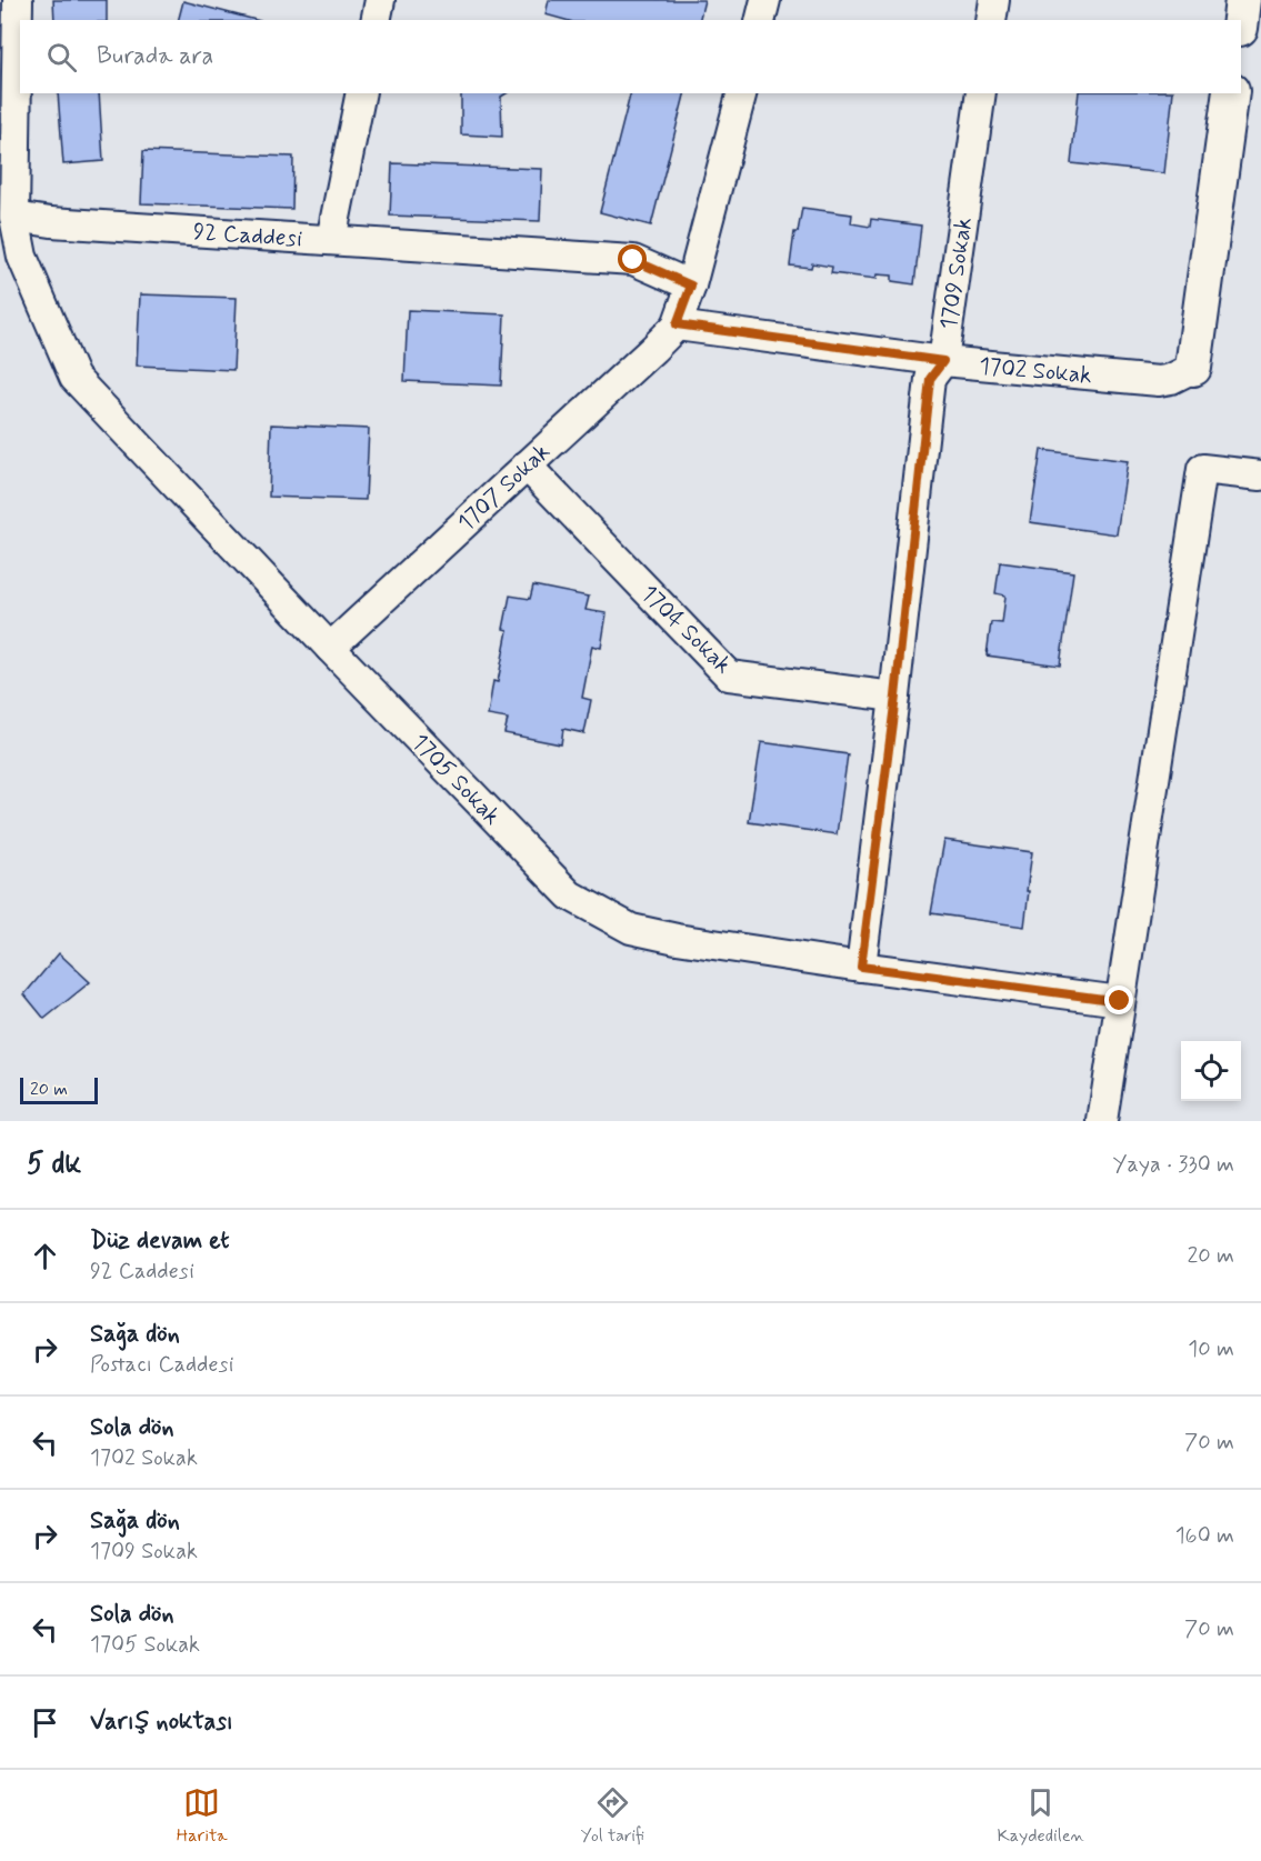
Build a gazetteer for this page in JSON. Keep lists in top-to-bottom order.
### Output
{
  "streets": {
    "street": [
      "92 Caddesi",
      "1709 Sokak",
      "1702 Sokak",
      "1707 Sokak",
      "1704 Sokak",
      "1705 Sokak"
    ]
  },
  "crossings": [
    ["92 Caddesi", "1705 Sokak"],
    ["1709 Sokak", "1702 Sokak"],
    ["1709 Sokak", "1704 Sokak"],
    ["1709 Sokak", "1705 Sokak"],
    ["1702 Sokak", "1707 Sokak"],
    ["1707 Sokak", "1704 Sokak"],
    ["1707 Sokak", "1705 Sokak"]
  ],
  "scale_bar": "20 m",
  "page": {
    "search": "Burada ara",
    "scale": "20 m",
    "heading": ["5 dk", "Yaya · 330 m"],
    "list": [
      ["Düz devam et", "92 Caddesi", "20 m"],
      ["Sağa dön", "Postacı Caddesi", "10 m"],
      ["Sola dön", "1702 Sokak", "70 m"],
      ["Sağa dön", "1709 Sokak", "160 m"],
      ["Sola dön", "1705 Sokak", "70 m"],
      "Varış noktası"
    ],
    "nav": ["Harita", "Yol tarifi", "Kaydedilen"]
  }
}
